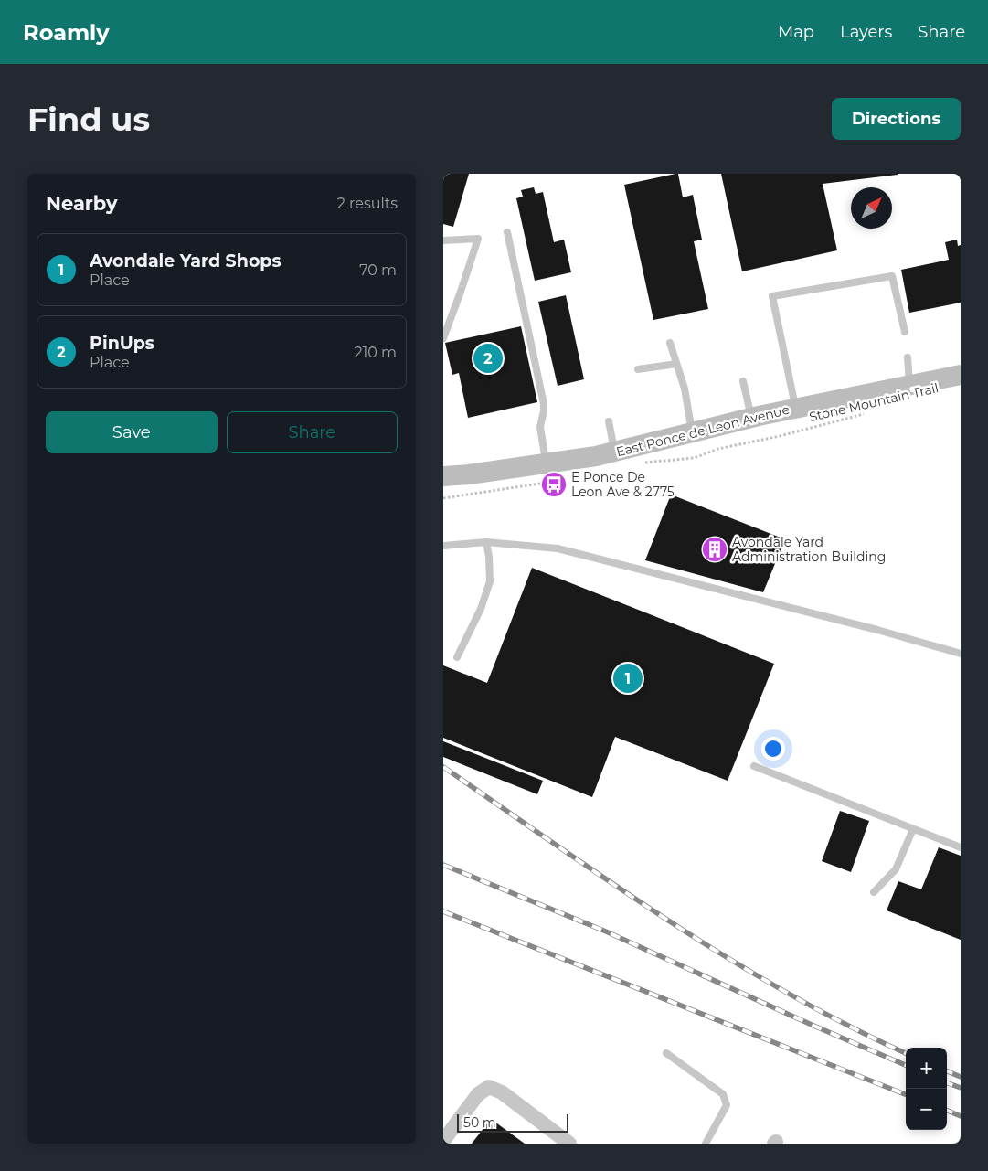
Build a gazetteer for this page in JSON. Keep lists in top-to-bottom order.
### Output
{
  "streets": {
    "main road": ["East Ponce de Leon Avenue"],
    "path": ["Stone Mountain Trail"]
  },
  "places": {
    "bus stop": ["E Ponce De Leon Ave & 2775"],
    "building": ["Avondale Yard Administration Building"]
  },
  "scale_bar": "50 m",
  "north": "top right",
  "page": {
    "header": "Roamly",
    "nav": ["Map", "Layers", "Share"],
    "buttons": [
      "Directions",
      ["Save", "Share"]
    ],
    "title": "Find us",
    "heading": ["Nearby", "2 results"],
    "list": [
      {
        "mark": "1",
        "name": "Avondale Yard Shops",
        "note": "Place",
        "value": "70 m"
      },
      {
        "mark": "2",
        "name": "PinUps",
        "note": "Place",
        "value": "210 m"
      }
    ],
    "pins": ["2", "1"],
    "map_buttons": ["+", "−"],
    "scale": "50 m"
  }
}
